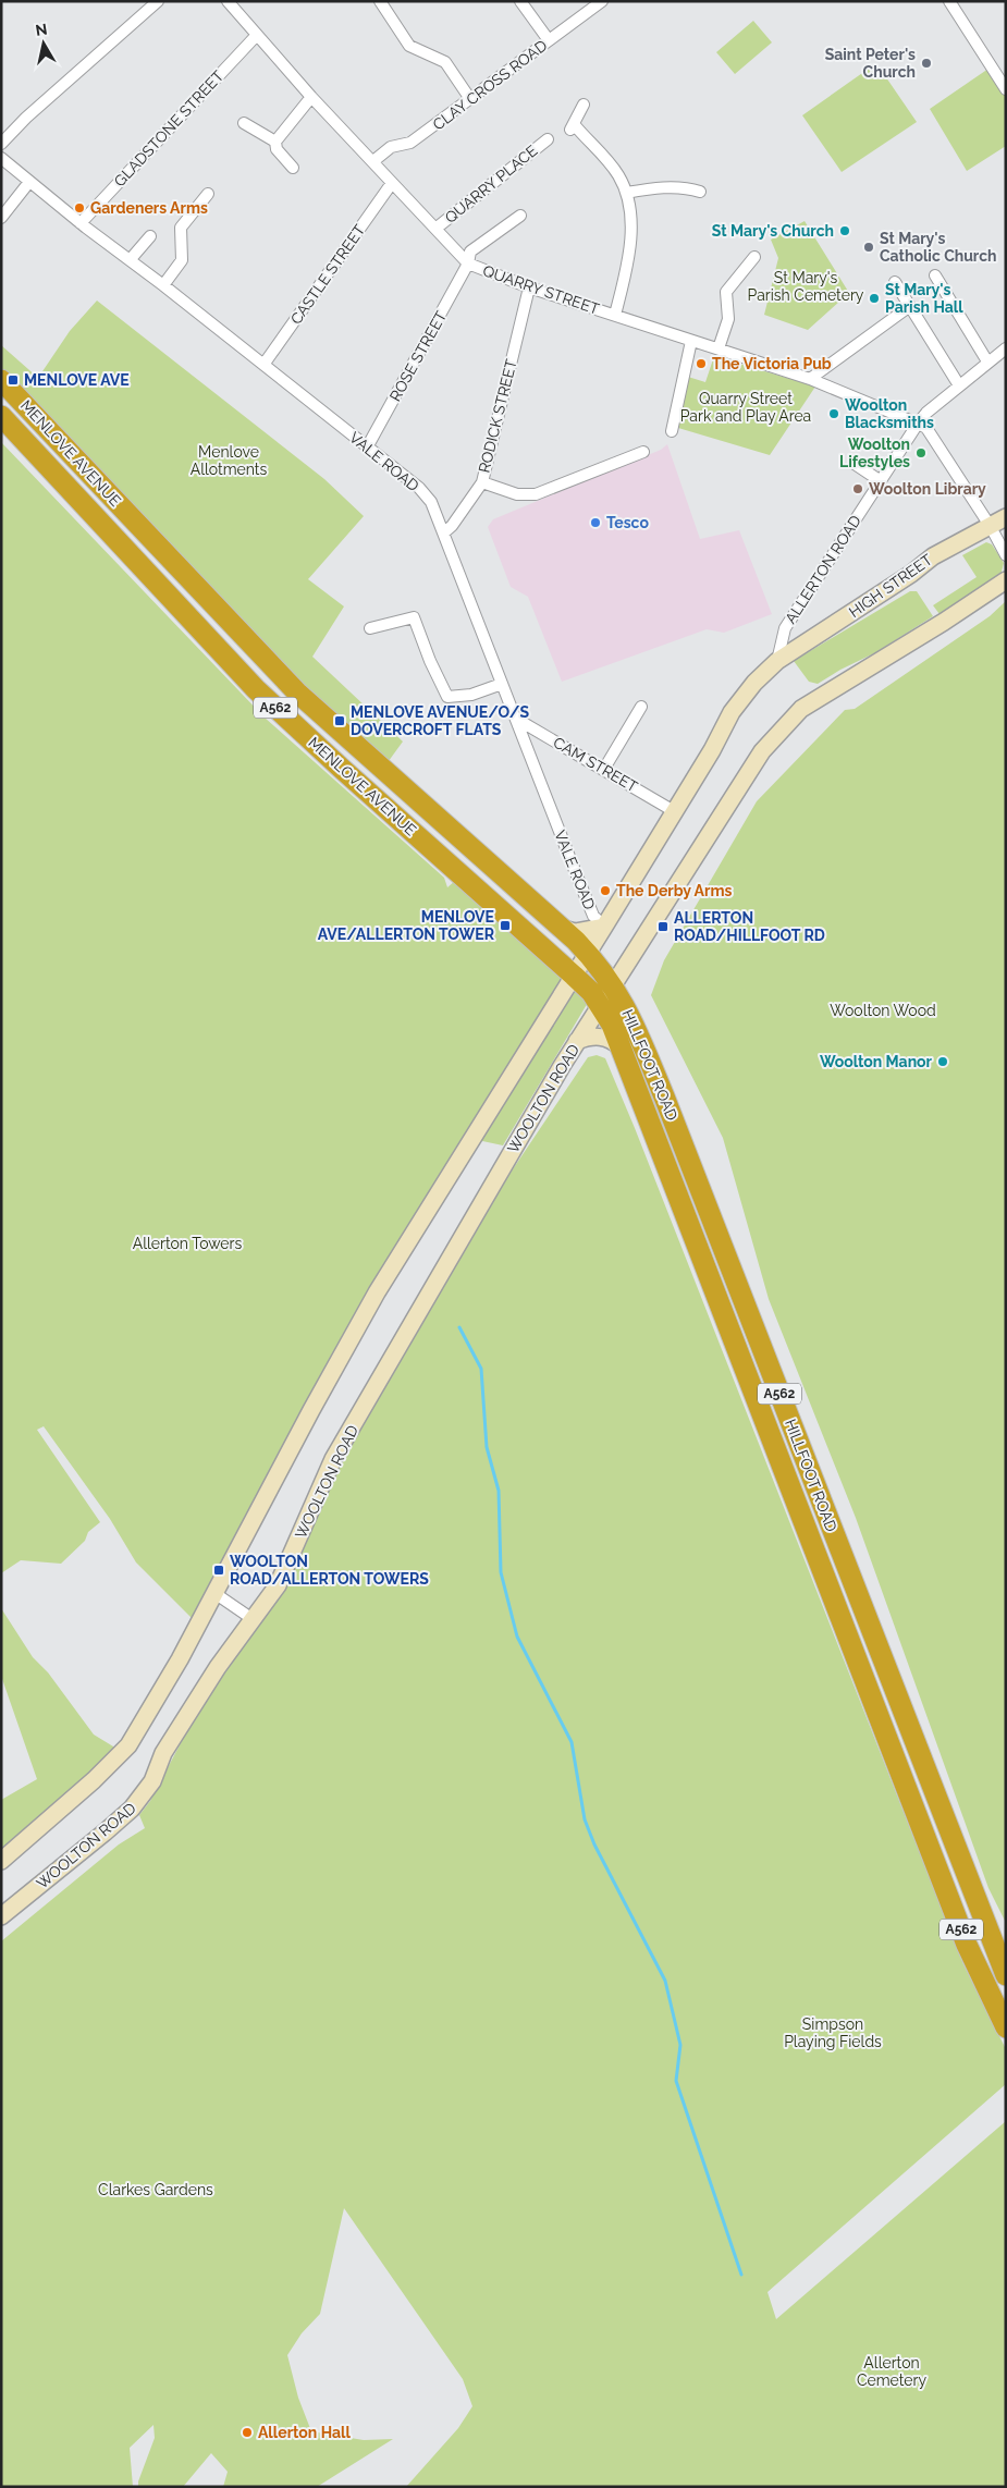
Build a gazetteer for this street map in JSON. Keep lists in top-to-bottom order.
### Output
{
  "streets": {
    "highway": ["MENLOVE AVENUE", "A562", "HILLFOOT ROAD"],
    "main road": ["HIGH STREET", "WOOLTON ROAD"],
    "street": [
      "CLAY CROSS ROAD",
      "GLADSTONE STREET",
      "QUARRY PLACE",
      "CASTLE STREET",
      "QUARRY STREET",
      "ROSE STREET",
      "RODICK STREET",
      "VALE ROAD",
      "ALLERTON ROAD",
      "CAM STREET"
    ]
  },
  "crossings": [
    ["CLAY CROSS ROAD", "QUARRY STREET"],
    ["GLADSTONE STREET", "QUARRY STREET"],
    ["GLADSTONE STREET", "VALE ROAD"],
    ["QUARRY PLACE", "QUARRY STREET"],
    ["CASTLE STREET", "QUARRY STREET"],
    ["CASTLE STREET", "VALE ROAD"],
    ["QUARRY STREET", "ROSE STREET"],
    ["QUARRY STREET", "RODICK STREET"],
    ["QUARRY STREET", "ALLERTON ROAD"],
    ["ROSE STREET", "VALE ROAD"],
    ["RODICK STREET", "VALE ROAD"],
    ["MENLOVE AVENUE", "HILLFOOT ROAD"],
    ["MENLOVE AVENUE", "WOOLTON ROAD"],
    ["VALE ROAD", "CAM STREET"],
    ["ALLERTON ROAD", "HIGH STREET"],
    ["HILLFOOT ROAD", "WOOLTON ROAD"]
  ],
  "parks": [
    "St Mary's Parish Cemetery",
    "Quarry Street Park and Play Area",
    "Menlove Allotments",
    "Woolton Wood",
    "Allerton Towers",
    "Simpson Playing Fields",
    "Clarkes Gardens",
    "Allerton Cemetery"
  ],
  "places": {
    "other": [
      "Saint Peter's Church",
      "Gardeners Arms",
      "St Mary's Church",
      "St Mary's Catholic Church",
      "St Mary's Parish Hall",
      "The Victoria Pub",
      "Woolton Blacksmiths",
      "Woolton Lifestyles",
      "Woolton Library",
      "Tesco",
      "The Derby Arms",
      "Woolton Manor",
      "Allerton Hall"
    ],
    "transit": [
      "MENLOVE AVE",
      "MENLOVE AVENUE/O/S DOVERCROFT FLATS",
      "MENLOVE AVE/ALLERTON TOWER",
      "ALLERTON ROAD/HILLFOOT RD",
      "WOOLTON ROAD/ALLERTON TOWERS"
    ]
  },
  "north": "top"
}
